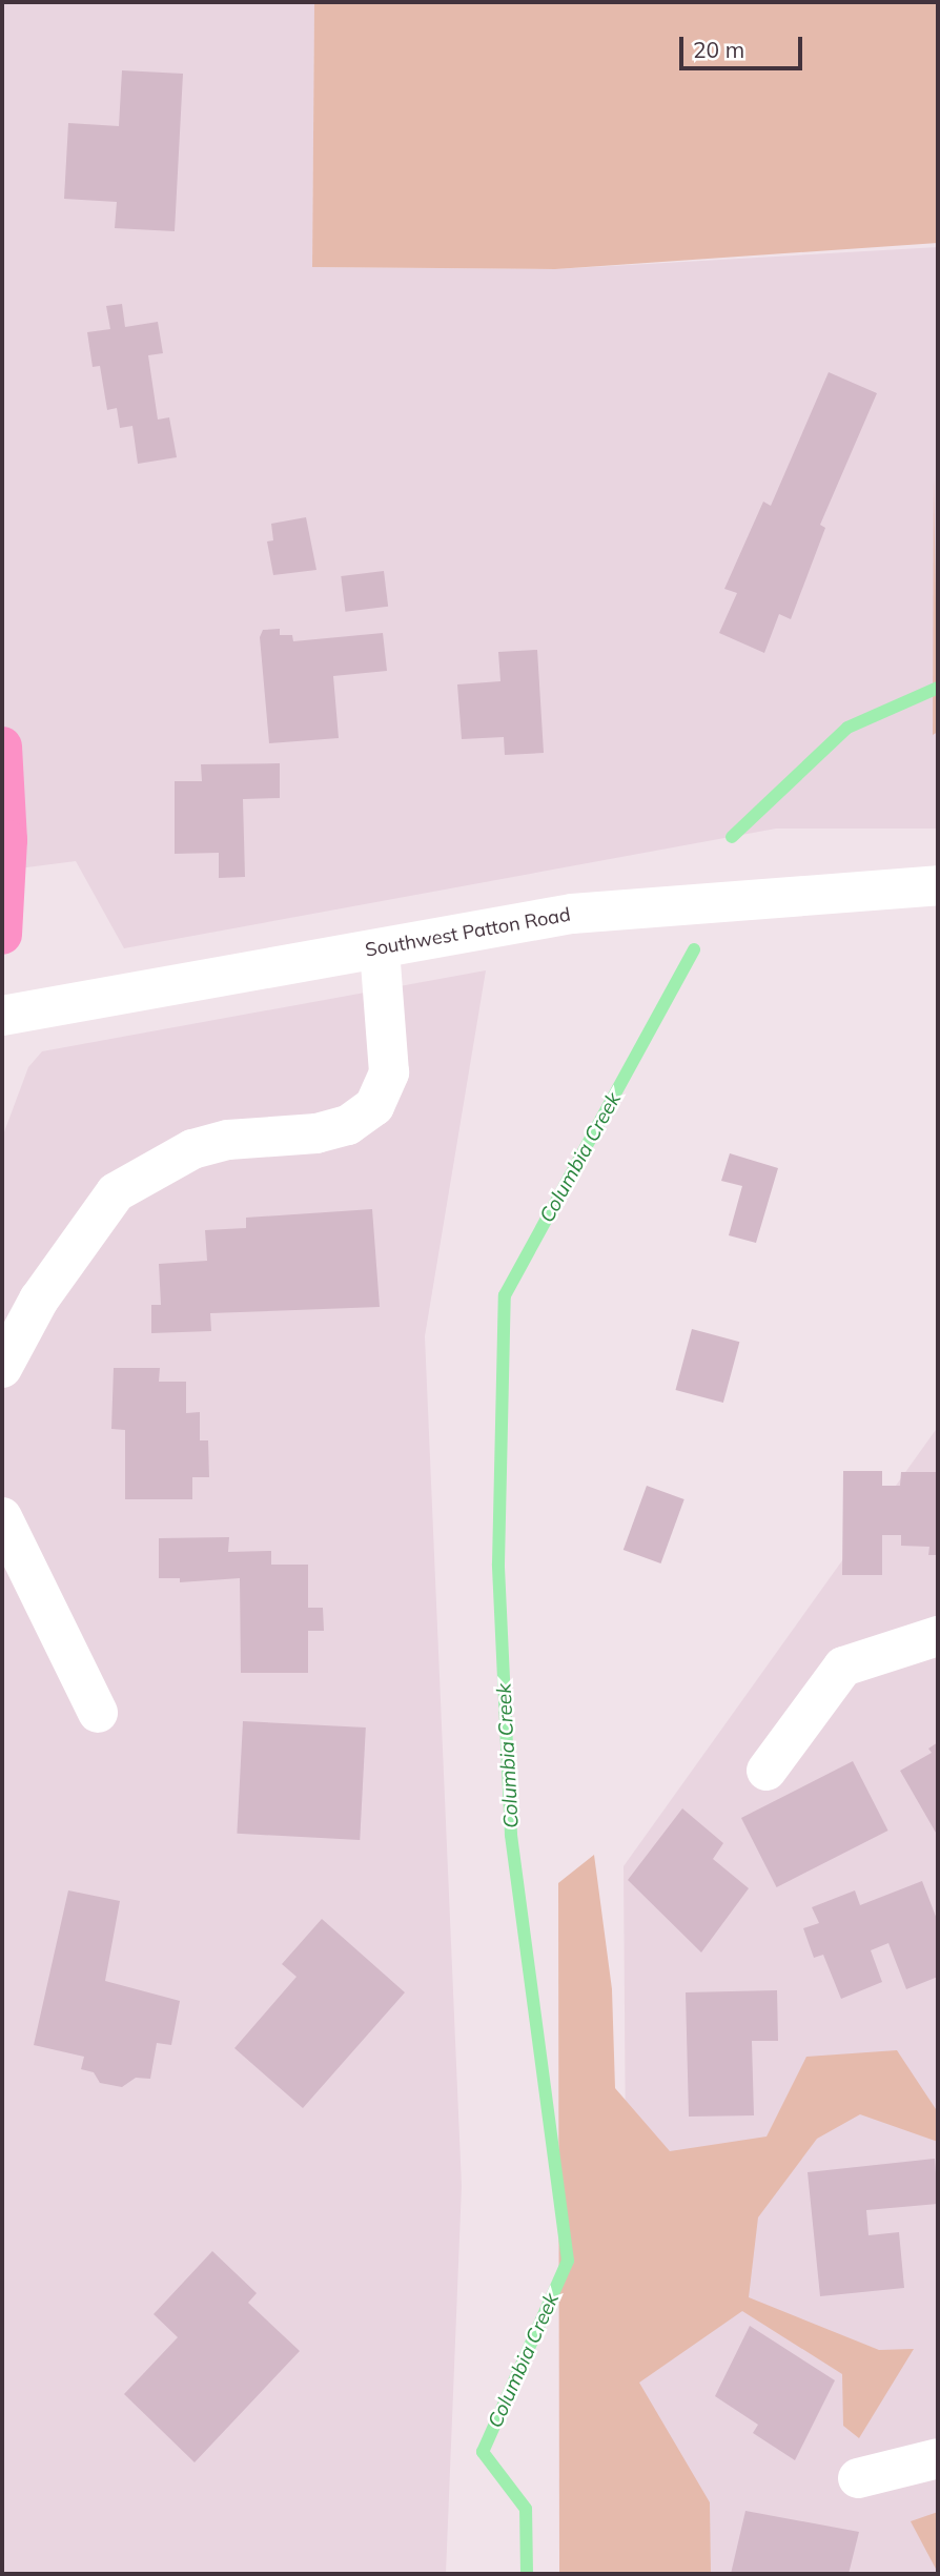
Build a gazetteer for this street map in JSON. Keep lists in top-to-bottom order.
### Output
{
  "streets": {
    "street": ["Southwest Patton Road"]
  },
  "water": ["Columbia Creek"],
  "scale_bar": "20 m"
}
